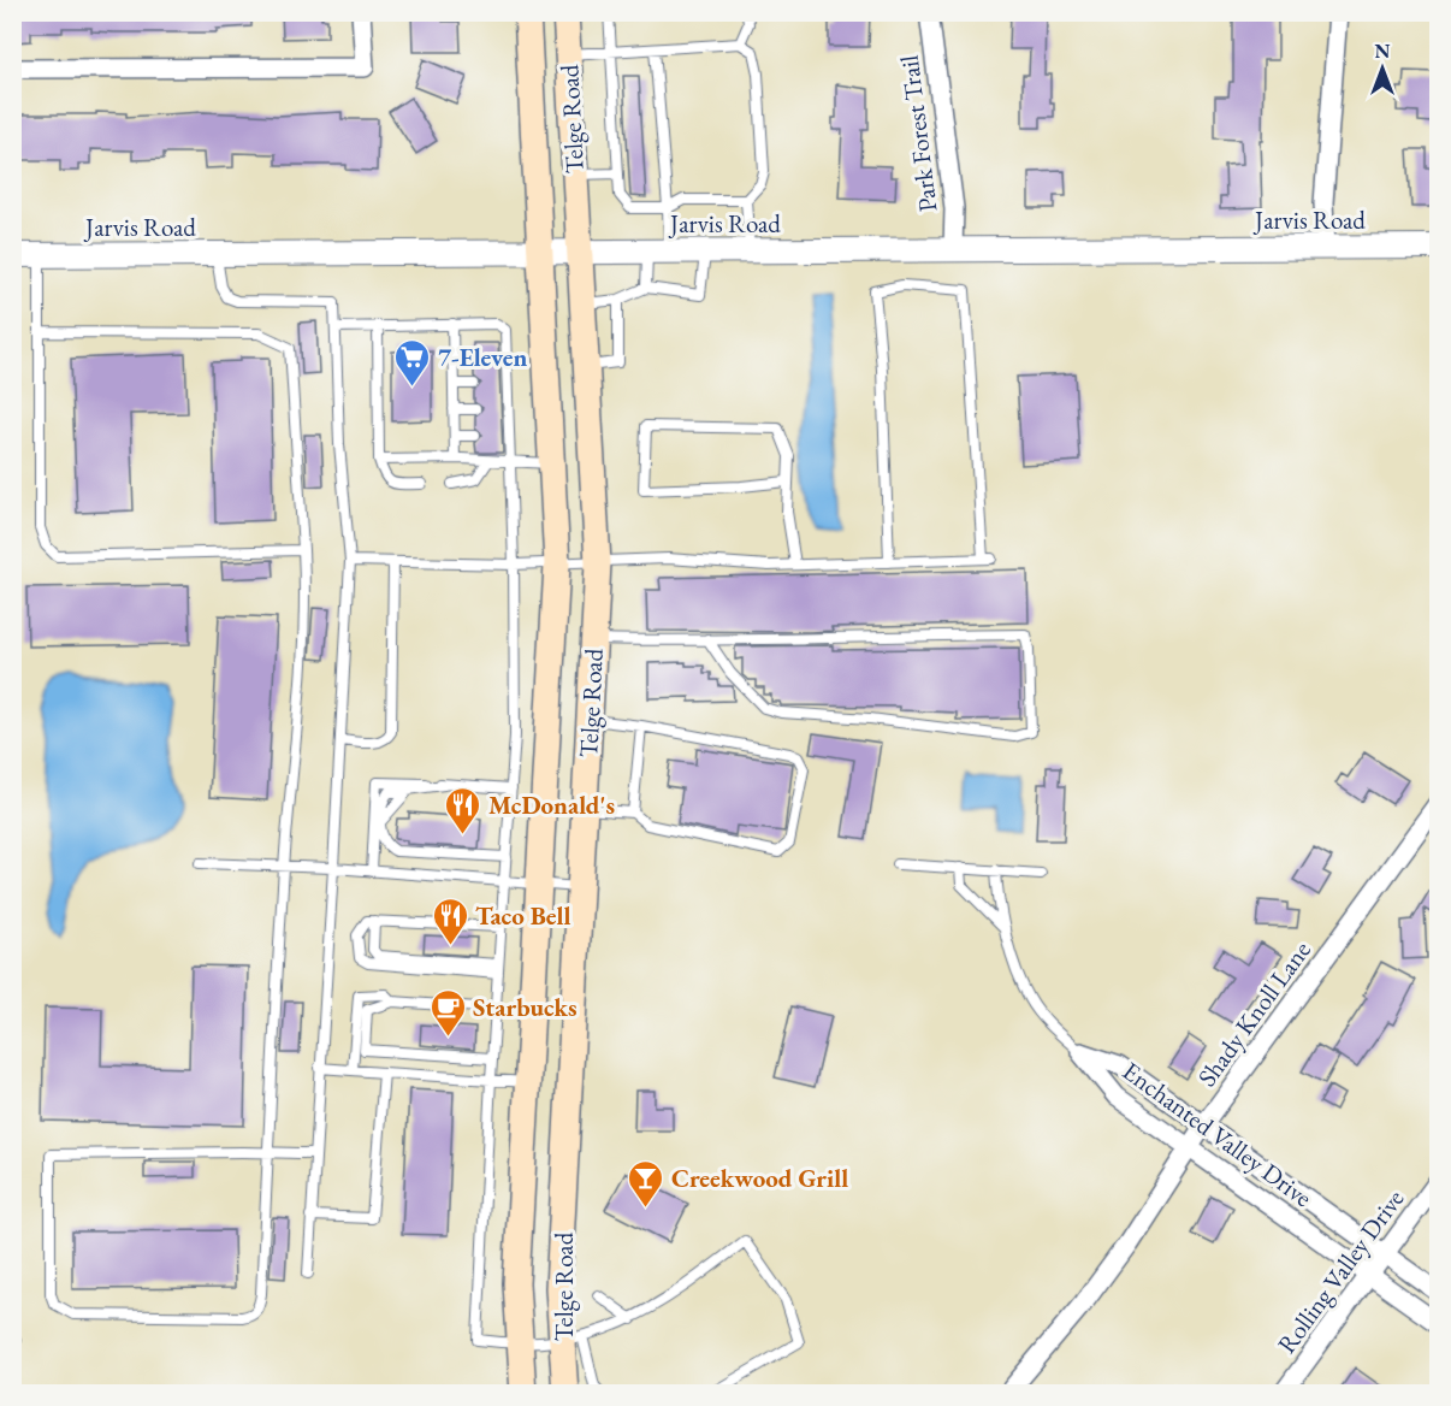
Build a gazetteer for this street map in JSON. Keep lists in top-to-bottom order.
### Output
{
  "streets": {
    "main road": ["Telge Road"],
    "street": [
      "Park Forest Trail",
      "Jarvis Road",
      "Shady Knoll Lane",
      "Enchanted Valley Drive",
      "Rolling Valley Drive"
    ]
  },
  "crossings": [
    ["Telge Road", "Jarvis Road"],
    ["Park Forest Trail", "Jarvis Road"],
    ["Shady Knoll Lane", "Enchanted Valley Drive"],
    ["Enchanted Valley Drive", "Rolling Valley Drive"]
  ],
  "places": {
    "supermarket": ["7-Eleven"],
    "restaurant": ["McDonald's", "Taco Bell"],
    "cafe": ["Starbucks"],
    "bar": ["Creekwood Grill"]
  },
  "north": "top"
}
